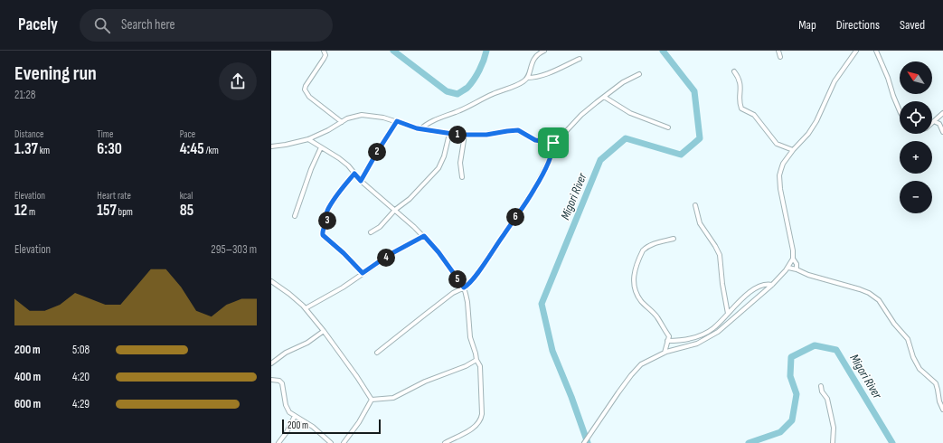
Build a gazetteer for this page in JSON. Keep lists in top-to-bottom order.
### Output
{
  "water": ["Migori River"],
  "scale_bar": "200 m",
  "north": "top left",
  "page": {
    "header": "Pacely",
    "search": "Search here",
    "nav": ["Map", "Directions", "Saved"],
    "heading": ["Evening run", "21:28"],
    "map_buttons": ["+", "−"],
    "stats": [
      ["Distance", "1.37 km"],
      ["Time", "6:30"],
      ["Pace", "4:45 /km"],
      ["Elevation", "12 m"],
      ["Heart rate", "157 bpm"],
      ["kcal", "85"]
    ],
    "pins": [
      "1",
      "2",
      "6",
      "3",
      "4",
      "5"
    ],
    "chart": ["Elevation", "295–303 m"],
    "list": [
      {
        "name": "200 m",
        "note": "5:08"
      },
      {
        "name": "400 m",
        "note": "4:20"
      },
      {
        "name": "600 m",
        "note": "4:29"
      }
    ],
    "scale": "200 m"
  }
}
